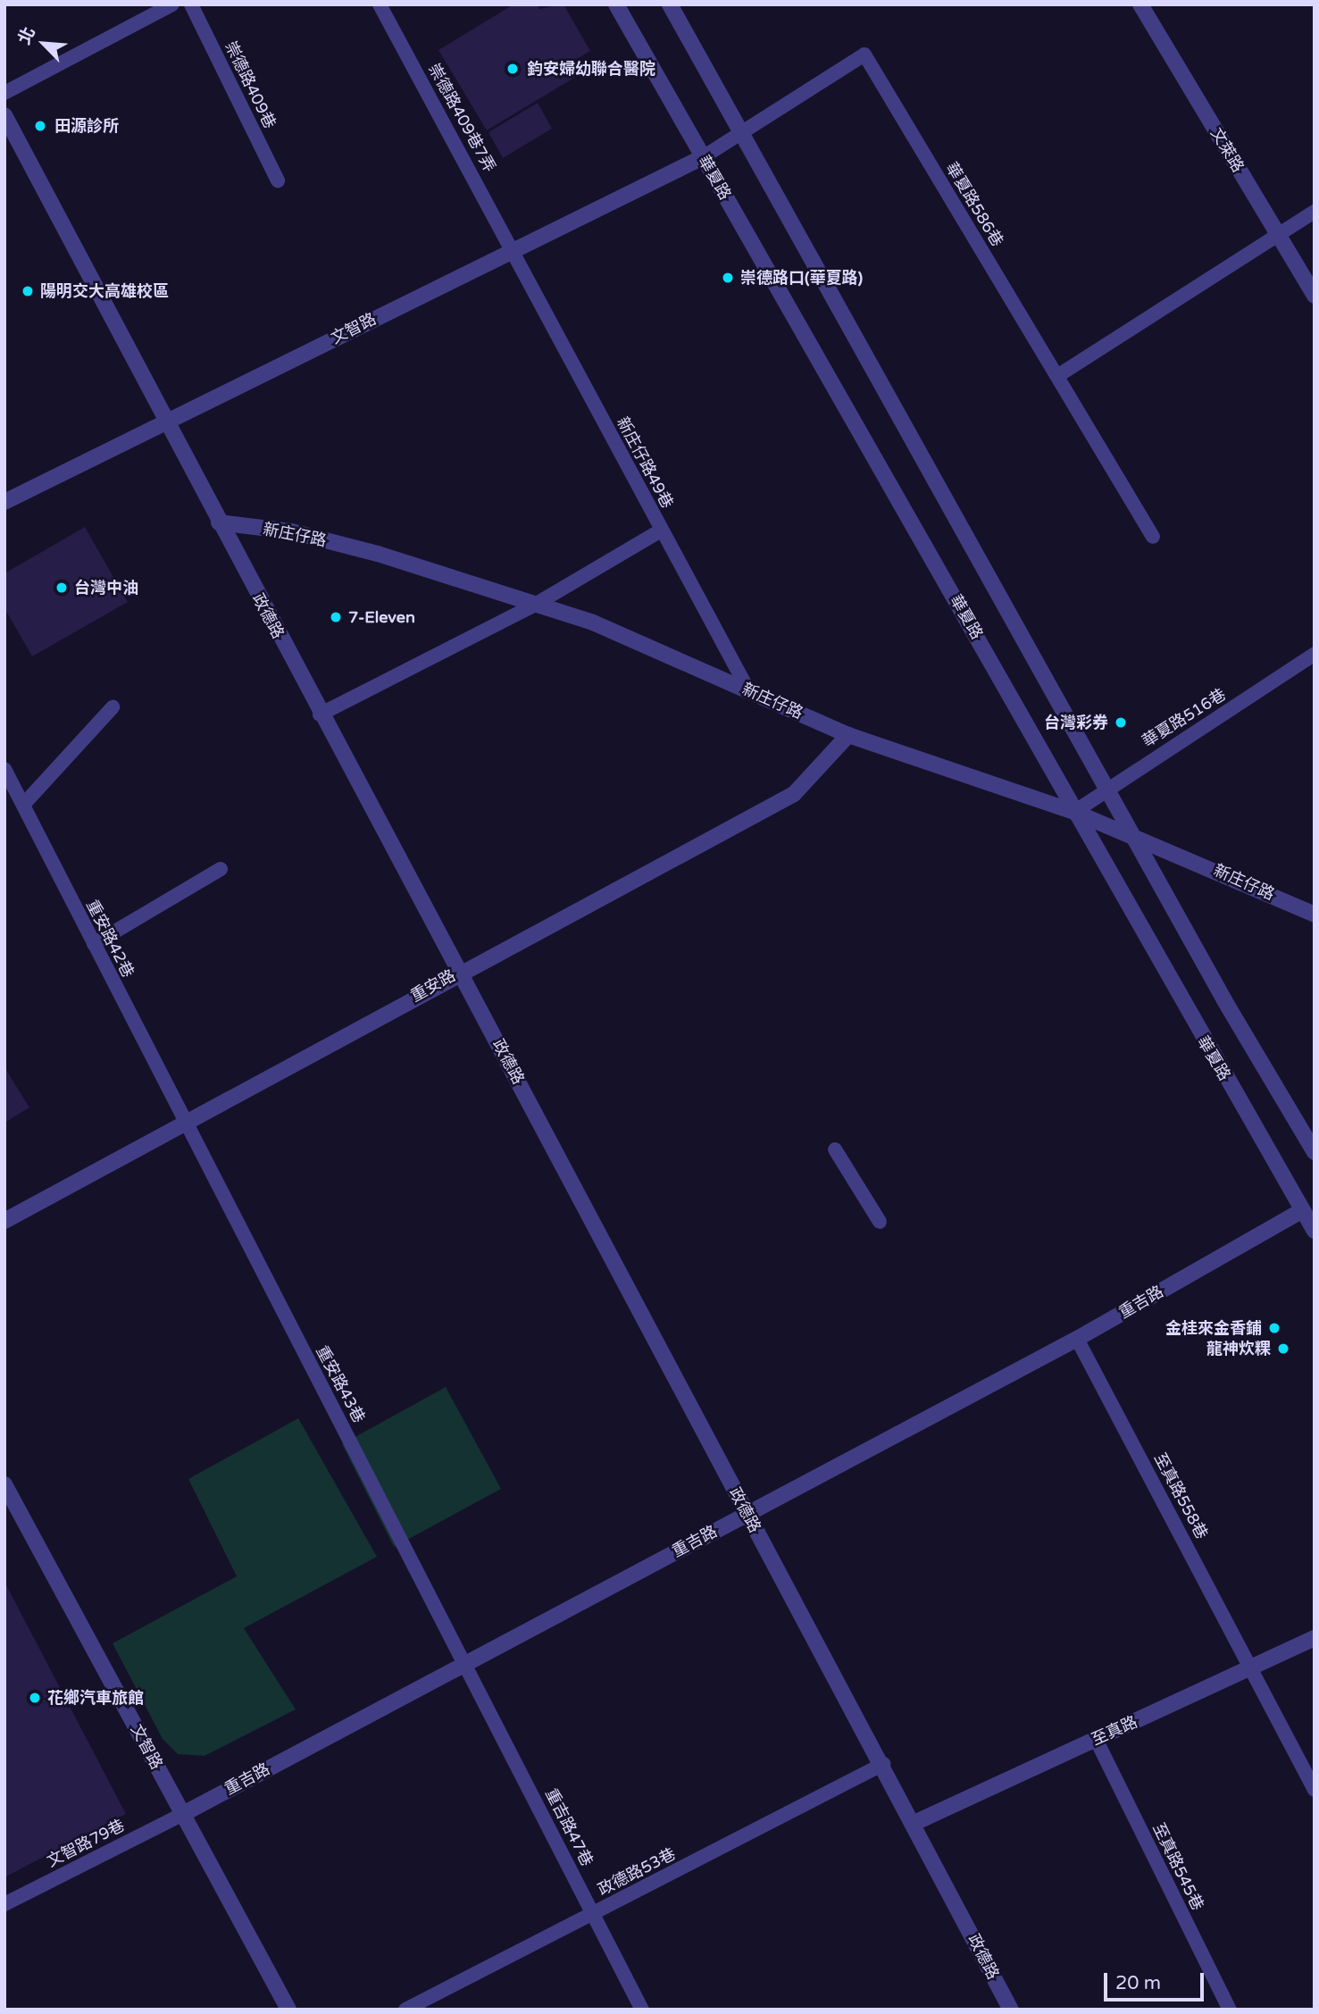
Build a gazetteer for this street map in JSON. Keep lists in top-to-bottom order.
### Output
{
  "streets": {
    "street": [
      "文萊路",
      "華夏路",
      "文智路",
      "新庄仔路",
      "政德路",
      "重安路",
      "重吉路",
      "至真路"
    ],
    "lane": [
      "崇德路409巷",
      "崇德路409巷7弄",
      "華夏路586巷",
      "新庄仔路49巷",
      "華夏路516巷",
      "重安路42巷",
      "重安路43巷",
      "至真路558巷",
      "重吉路47巷",
      "文智路79巷",
      "至真路545巷",
      "政德路53巷"
    ]
  },
  "crossings": [
    ["崇德路409巷7弄", "文智路"],
    ["崇德路409巷7弄", "新庄仔路49巷"],
    ["華夏路", "華夏路586巷"],
    ["華夏路", "文智路"],
    ["華夏路", "新庄仔路"],
    ["華夏路", "華夏路516巷"],
    ["華夏路", "重吉路"],
    ["華夏路586巷", "文智路"],
    ["文智路", "新庄仔路49巷"],
    ["文智路", "政德路"],
    ["文智路", "重吉路"],
    ["文智路", "文智路79巷"],
    ["新庄仔路49巷", "新庄仔路"],
    ["新庄仔路", "政德路"],
    ["新庄仔路", "華夏路516巷"],
    ["新庄仔路", "重安路"],
    ["政德路", "重安路"],
    ["政德路", "重吉路"],
    ["政德路", "至真路"],
    ["政德路", "政德路53巷"],
    ["重安路42巷", "重安路"],
    ["重安路42巷", "重安路43巷"],
    ["重安路", "重安路43巷"],
    ["重吉路", "重安路43巷"],
    ["重吉路", "至真路558巷"],
    ["重吉路", "重吉路47巷"],
    ["重吉路", "文智路79巷"],
    ["重安路43巷", "重吉路47巷"],
    ["至真路558巷", "至真路"],
    ["至真路", "至真路545巷"],
    ["重吉路47巷", "政德路53巷"]
  ],
  "places": [
    "鈞安婦幼聯合醫院",
    "田源診所",
    "崇德路口(華夏路)",
    "陽明交大高雄校區",
    "台灣中油",
    "7-Eleven",
    "台灣彩券",
    "金桂來金香鋪",
    "龍神炊粿",
    "花鄉汽車旅館"
  ],
  "scale_bar": "20 m",
  "north": "top left"
}
